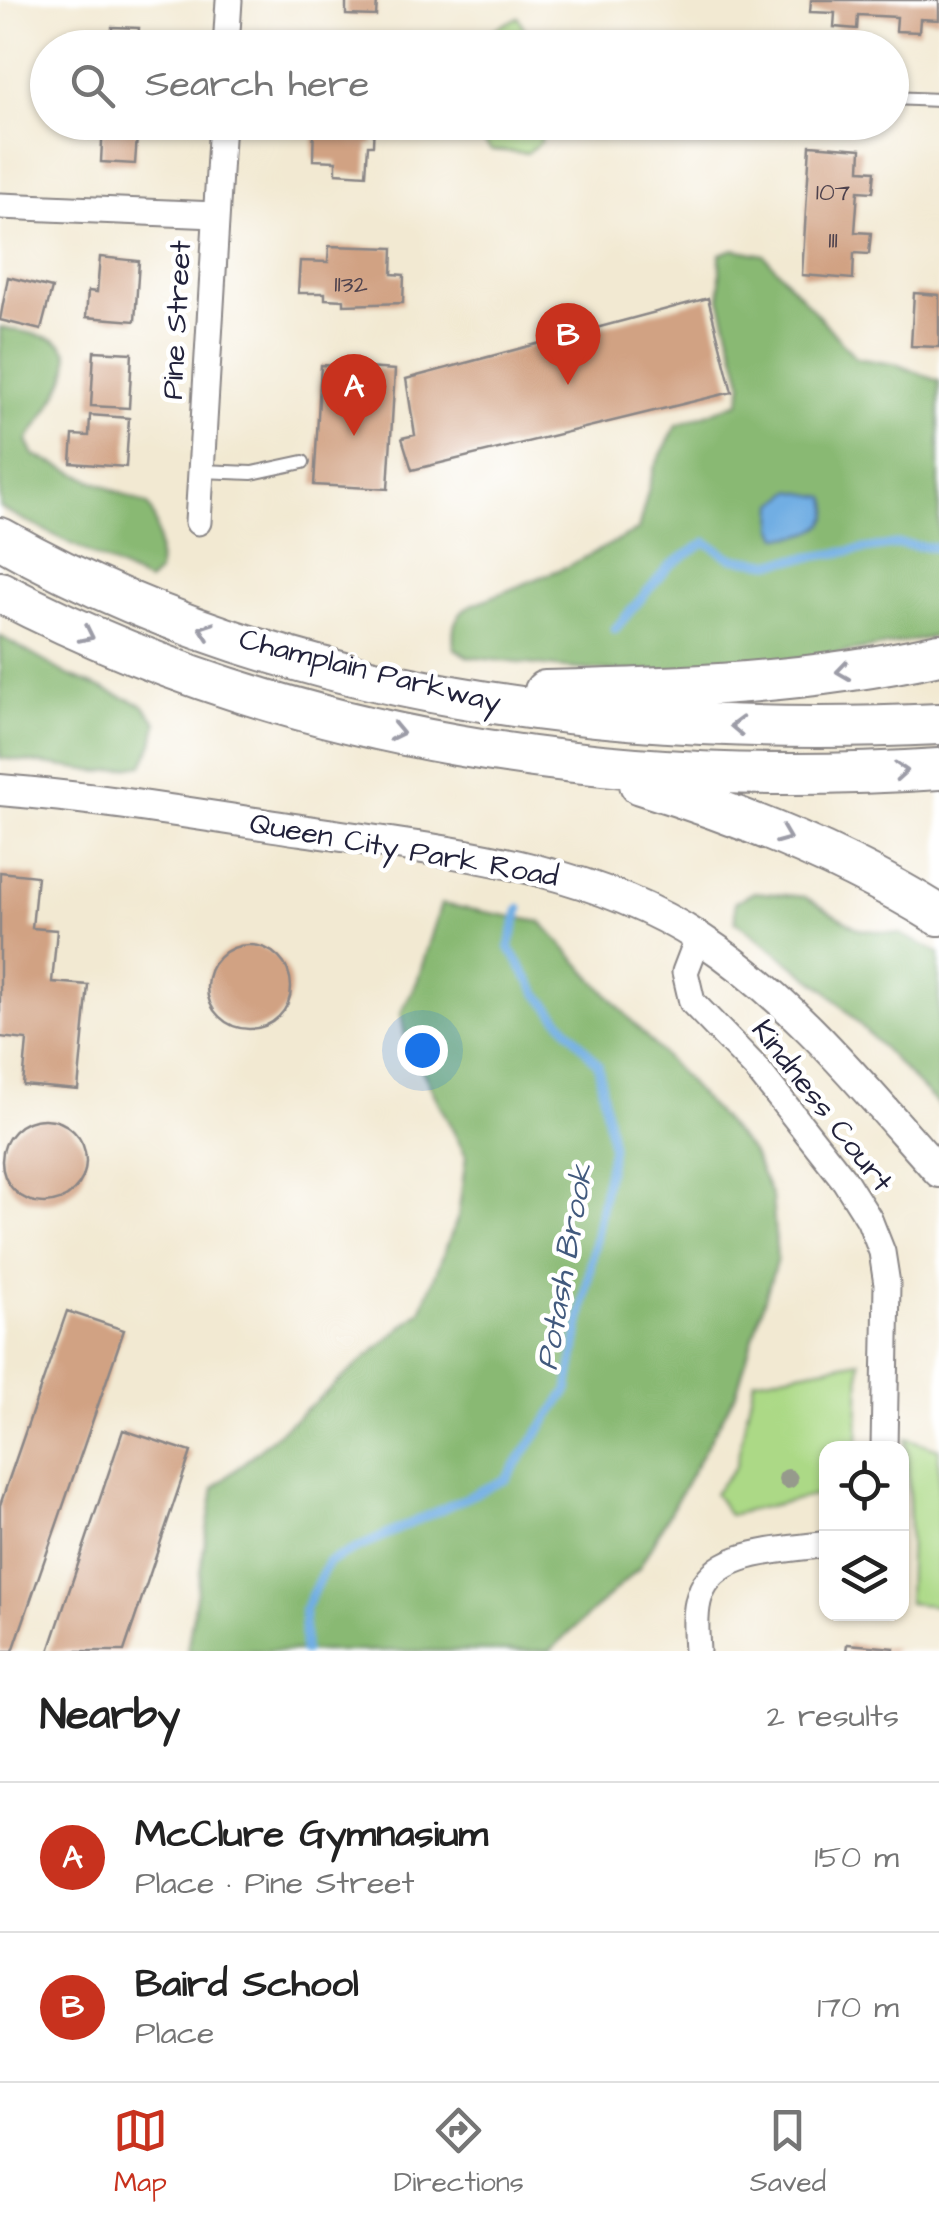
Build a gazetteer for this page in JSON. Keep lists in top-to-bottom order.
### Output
{
  "streets": {
    "main road": ["Champlain Parkway"],
    "street": ["Pine Street", "Queen City Park Road", "Kindness Court"]
  },
  "crossings": [
    ["Queen City Park Road", "Kindness Court"]
  ],
  "water": ["Potash Brook"],
  "house_numbers": ["107", "111", "1132"],
  "page": {
    "search": "Search here",
    "pins": ["B", "A"],
    "heading": ["Nearby", "2 results"],
    "list": [
      {
        "mark": "A",
        "name": "McClure Gymnasium",
        "note": "Place · Pine Street",
        "value": "150 m"
      },
      {
        "mark": "B",
        "name": "Baird School",
        "note": "Place",
        "value": "170 m"
      }
    ],
    "nav": ["Map", "Directions", "Saved"]
  }
}
